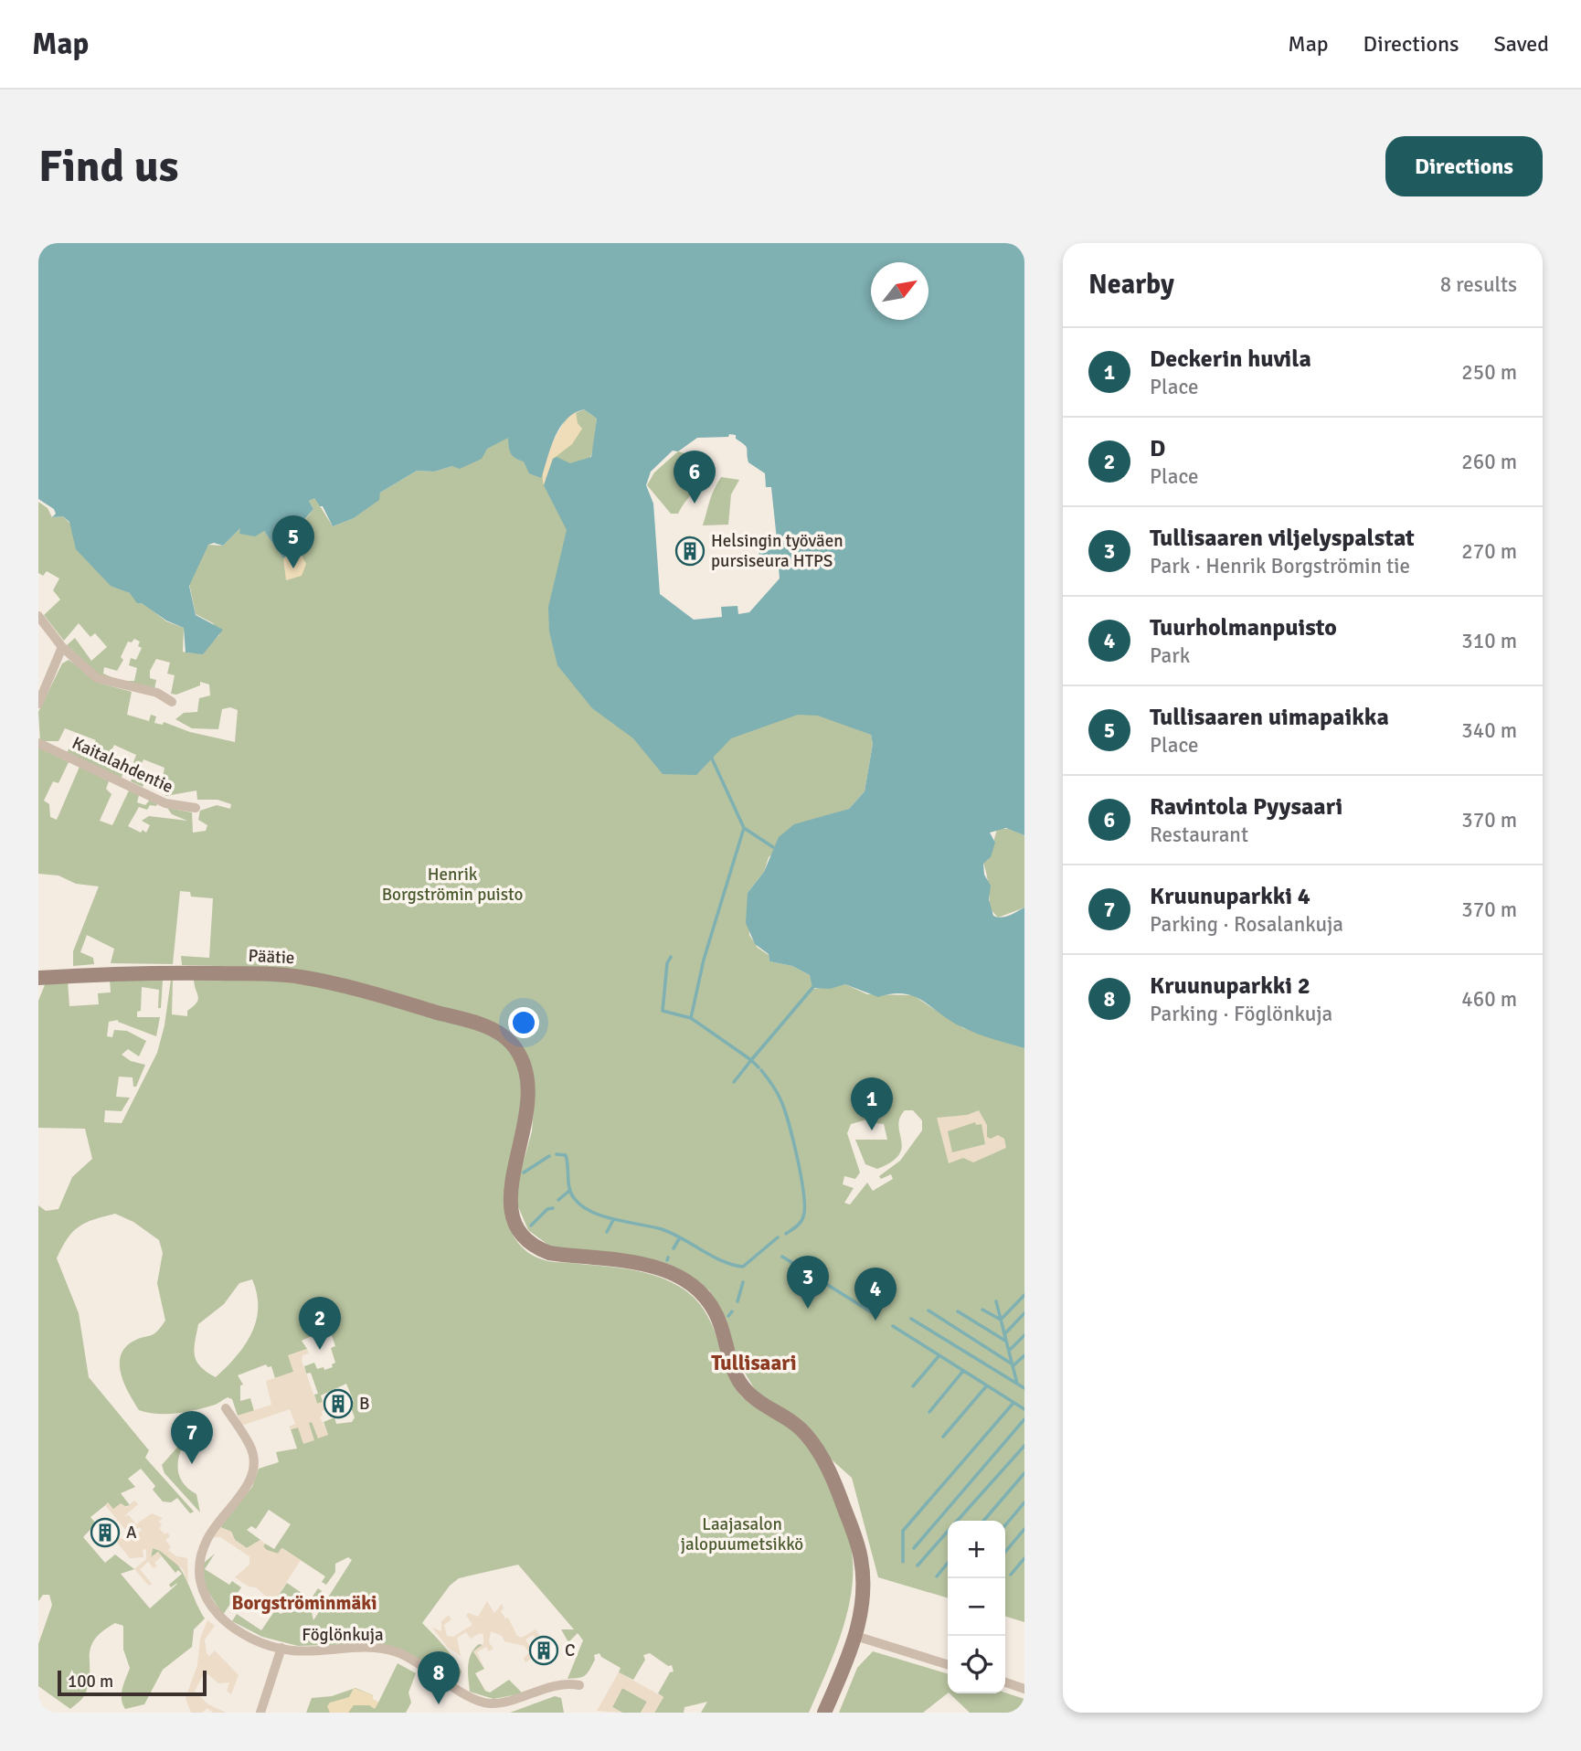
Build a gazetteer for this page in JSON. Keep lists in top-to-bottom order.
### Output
{
  "streets": {
    "street": ["Kaitalahdentie", "Päätie", "Föglönkuja"]
  },
  "districts": ["Tullisaari", "Borgströminmäki"],
  "parks": ["Henrik Borgströmin puisto", "Laajasalon jalopuumetsikkö"],
  "places": {
    "building": [
      "Helsingin työväen pursiseura HTPS",
      "B",
      "A",
      "C"
    ]
  },
  "scale_bar": "100 m",
  "north": "top right",
  "page": {
    "header": "Map",
    "nav": ["Map", "Directions", "Saved"],
    "buttons": "Directions",
    "title": "Find us",
    "heading": ["Nearby", "8 results"],
    "list": [
      {
        "mark": "1",
        "name": "Deckerin huvila",
        "note": "Place",
        "value": "250 m"
      },
      {
        "mark": "2",
        "name": "D",
        "note": "Place",
        "value": "260 m"
      },
      {
        "mark": "3",
        "name": "Tullisaaren viljelyspalstat",
        "note": "Park · Henrik Borgströmin tie",
        "value": "270 m"
      },
      {
        "mark": "4",
        "name": "Tuurholmanpuisto",
        "note": "Park",
        "value": "310 m"
      },
      {
        "mark": "5",
        "name": "Tullisaaren uimapaikka",
        "note": "Place",
        "value": "340 m"
      },
      {
        "mark": "6",
        "name": "Ravintola Pyysaari",
        "note": "Restaurant",
        "value": "370 m"
      },
      {
        "mark": "7",
        "name": "Kruunuparkki 4",
        "note": "Parking · Rosalankuja",
        "value": "370 m"
      },
      {
        "mark": "8",
        "name": "Kruunuparkki 2",
        "note": "Parking · Föglönkuja",
        "value": "460 m"
      }
    ],
    "pins": [
      "6",
      "5",
      "1",
      "3",
      "4",
      "2",
      "7",
      "8"
    ],
    "map_buttons": ["+", "−"],
    "scale": "100 m"
  }
}
